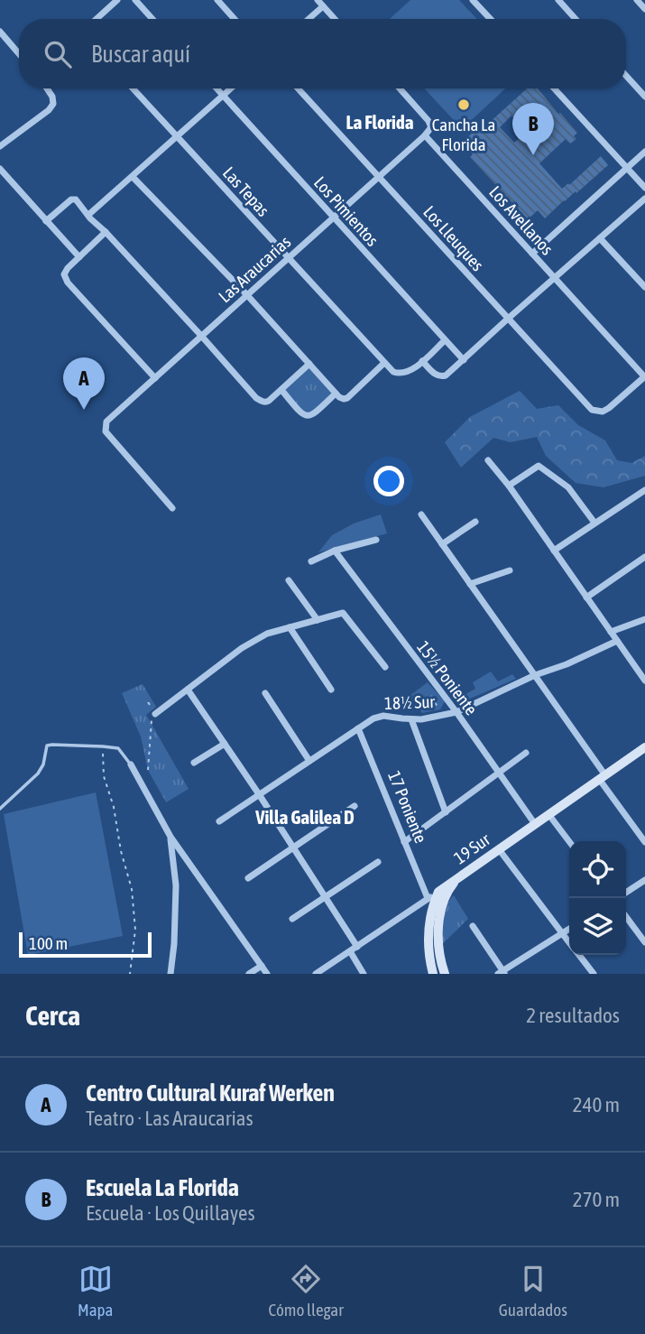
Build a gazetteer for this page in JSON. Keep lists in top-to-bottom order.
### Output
{
  "streets": {
    "street": [
      "Las Tepas",
      "Los Pimientos",
      "Los Avellanos",
      "Los Lleuques",
      "Las Araucarias",
      "15½ Poniente",
      "18½ Sur",
      "17 Poniente",
      "19 Sur"
    ]
  },
  "crossings": [
    ["Las Tepas", "Las Araucarias"],
    ["Los Pimientos", "Las Araucarias"],
    ["Los Avellanos", "Los Lleuques"],
    ["Los Avellanos", "Las Araucarias"],
    ["Los Lleuques", "Las Araucarias"],
    ["15½ Poniente", "18½ Sur"],
    ["15½ Poniente", "19 Sur"],
    ["18½ Sur", "17 Poniente"],
    ["17 Poniente", "19 Sur"]
  ],
  "districts": ["La Florida", "Villa Galilea D"],
  "places": ["Cancha La Florida"],
  "scale_bar": "100 m",
  "page": {
    "search": "Buscar aquí",
    "pins": ["B", "A"],
    "scale": "100 m",
    "heading": ["Cerca", "2 resultados"],
    "list": [
      {
        "mark": "A",
        "name": "Centro Cultural Kuraf Werken",
        "note": "Teatro · Las Araucarias",
        "value": "240 m"
      },
      {
        "mark": "B",
        "name": "Escuela La Florida",
        "note": "Escuela · Los Quillayes",
        "value": "270 m"
      }
    ],
    "nav": ["Mapa", "Cómo llegar", "Guardados"]
  }
}
